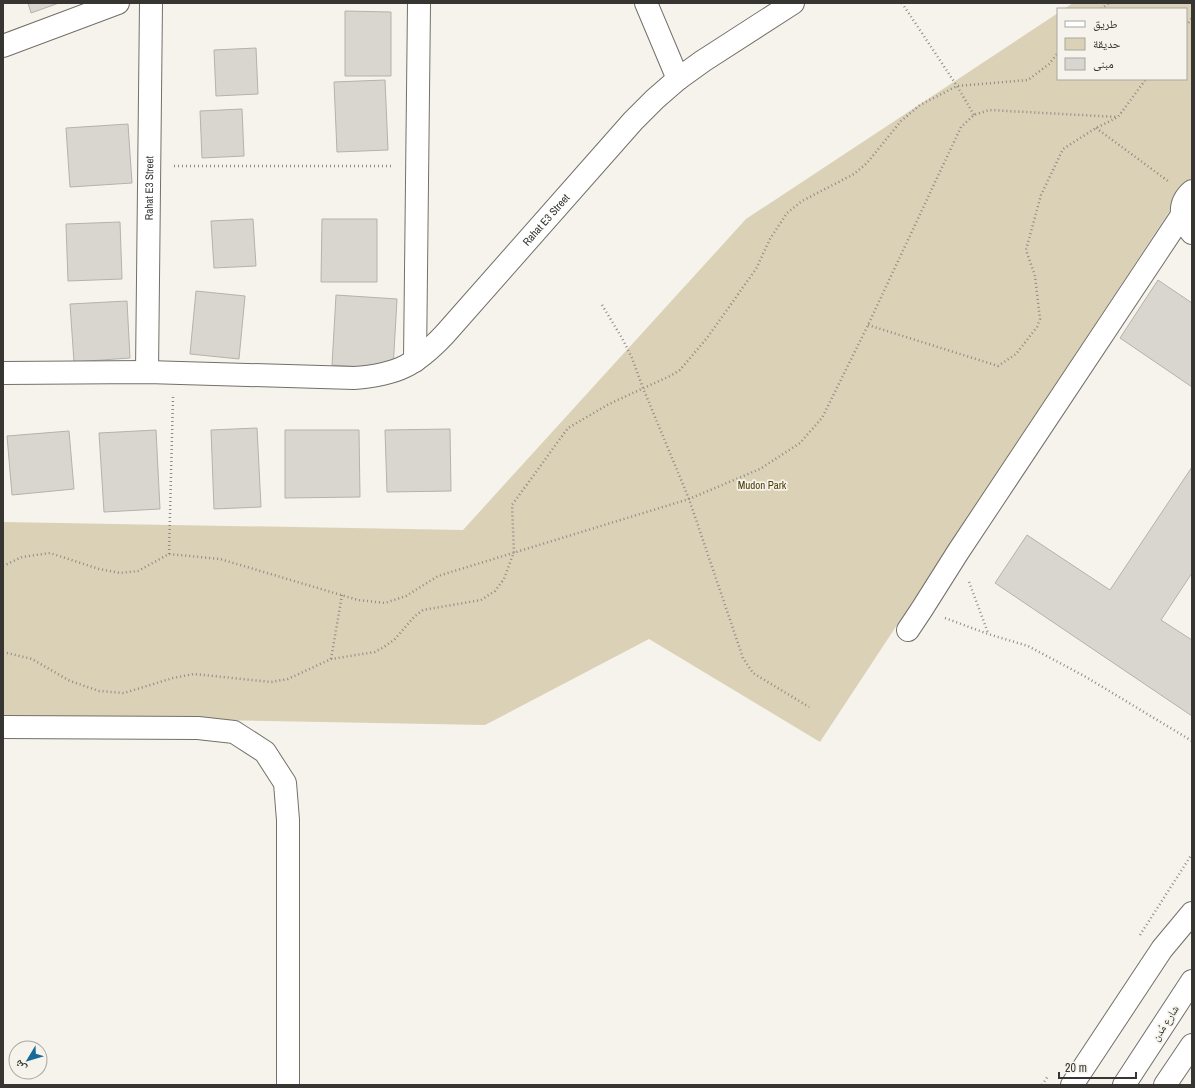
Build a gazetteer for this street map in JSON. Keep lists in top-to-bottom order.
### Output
{
  "streets": {
    "street": ["Rahat E3 Street", "شارع مُدن"]
  },
  "parks": ["Mudon Park"],
  "legend": ["طريق", "حديقة", "مبنى"],
  "scale_bar": "20 m",
  "north": "bottom left"
}
